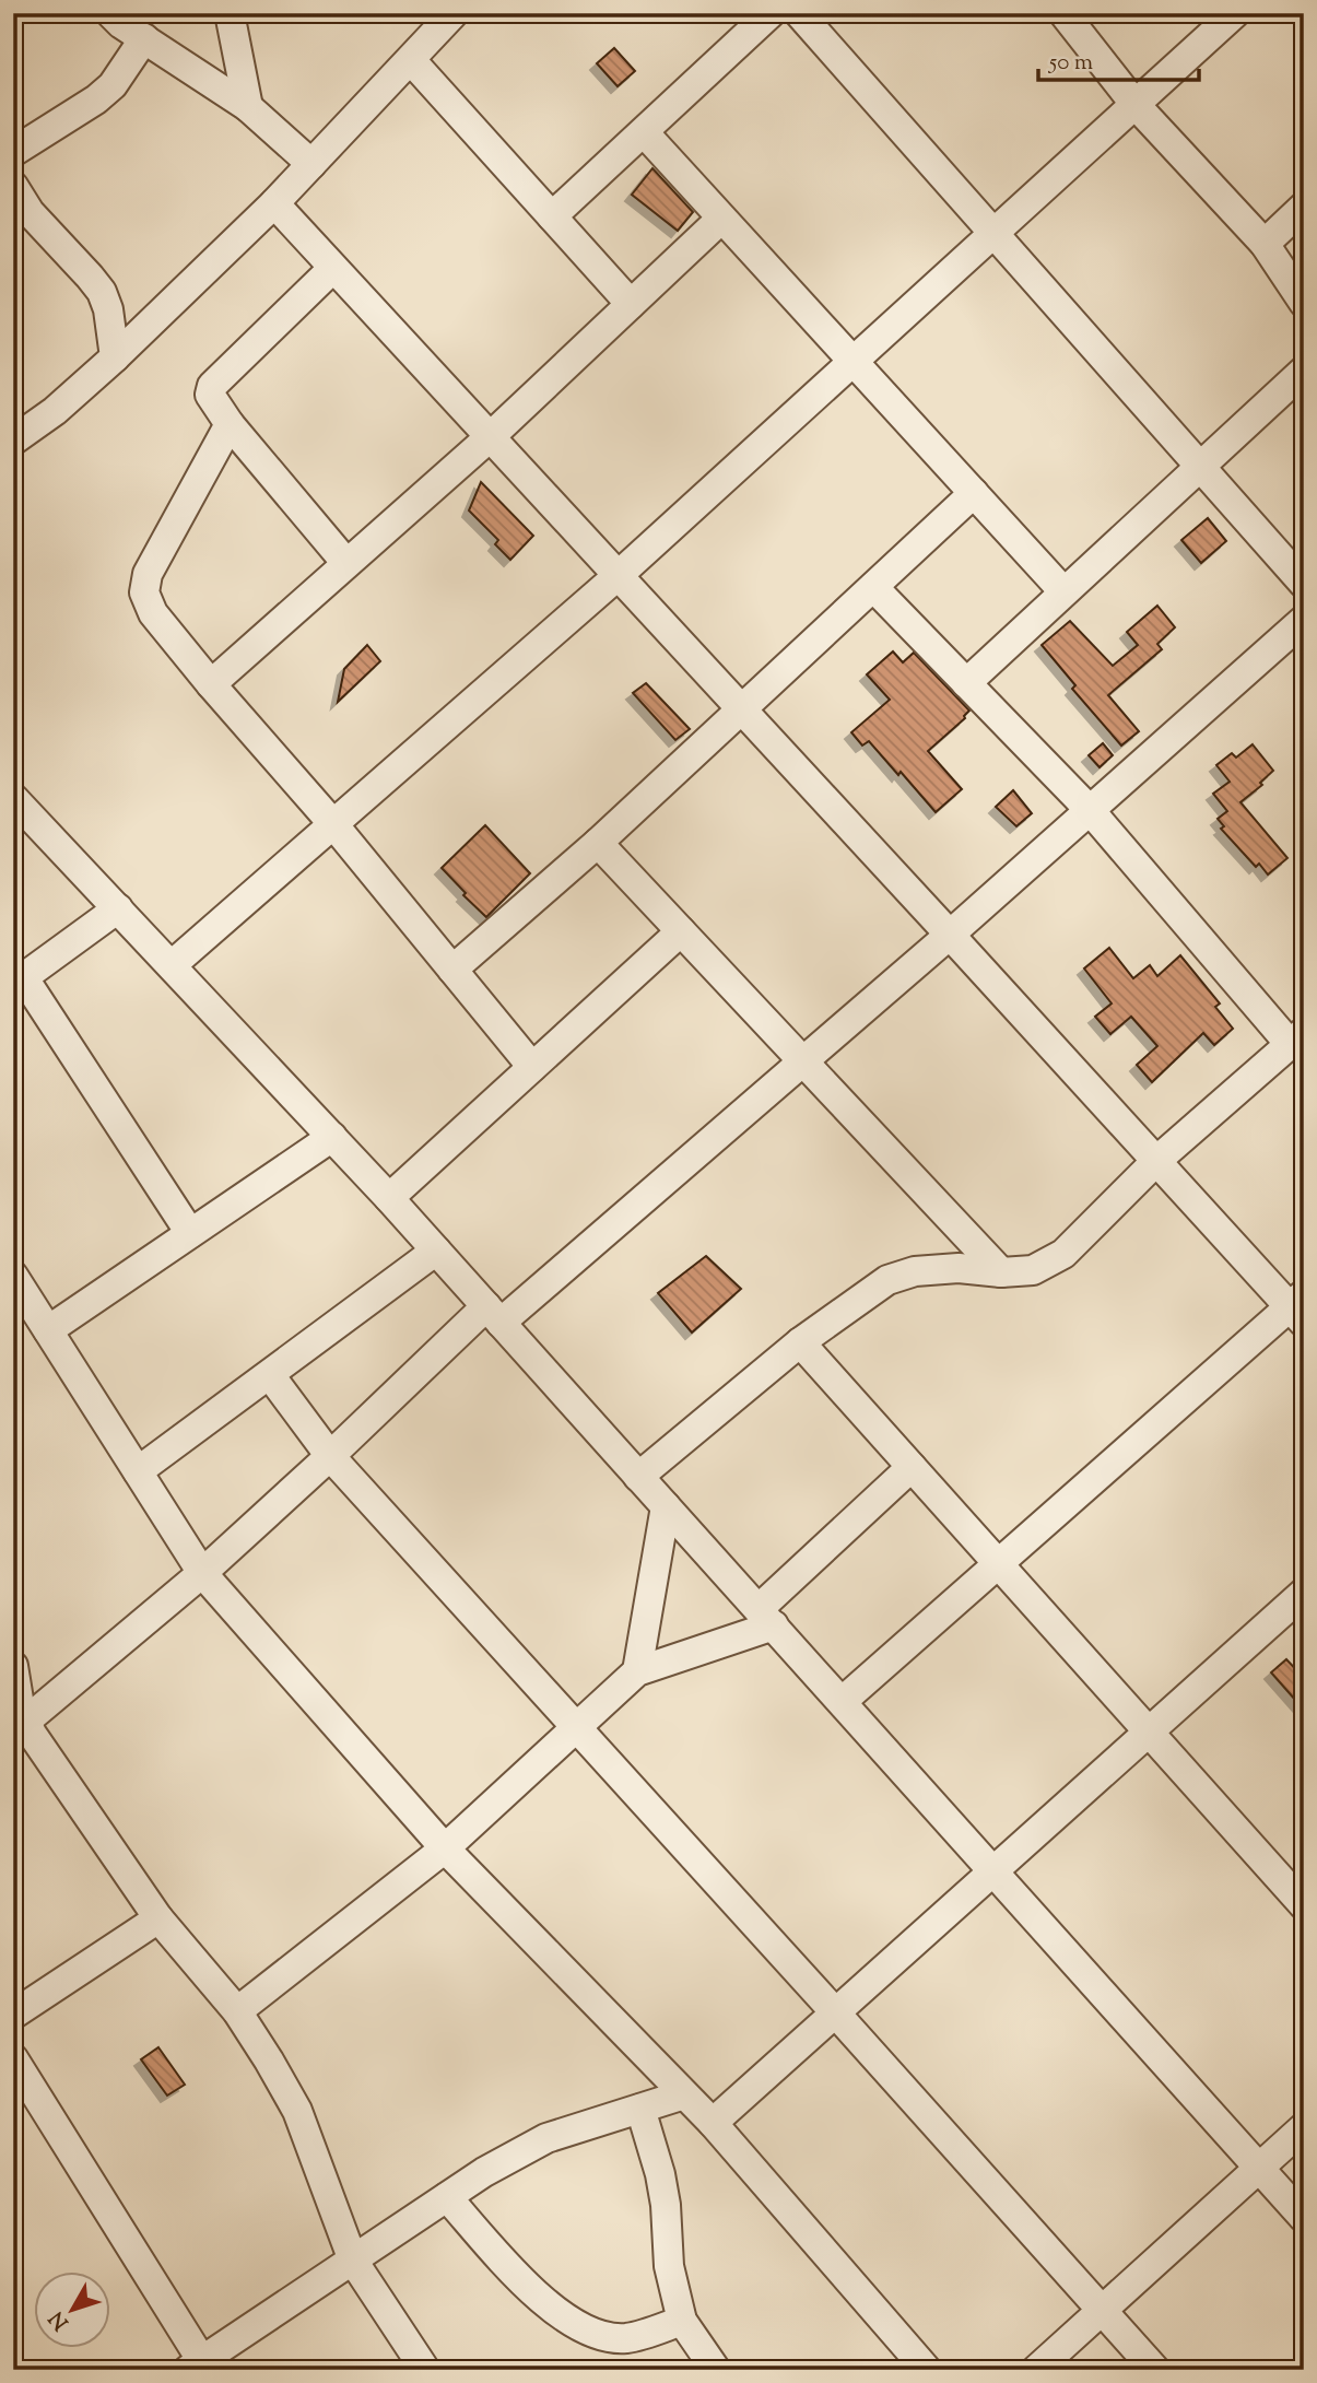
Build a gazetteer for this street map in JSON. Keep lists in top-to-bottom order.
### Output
{
  "scale_bar": "50 m",
  "north": "bottom left"
}
